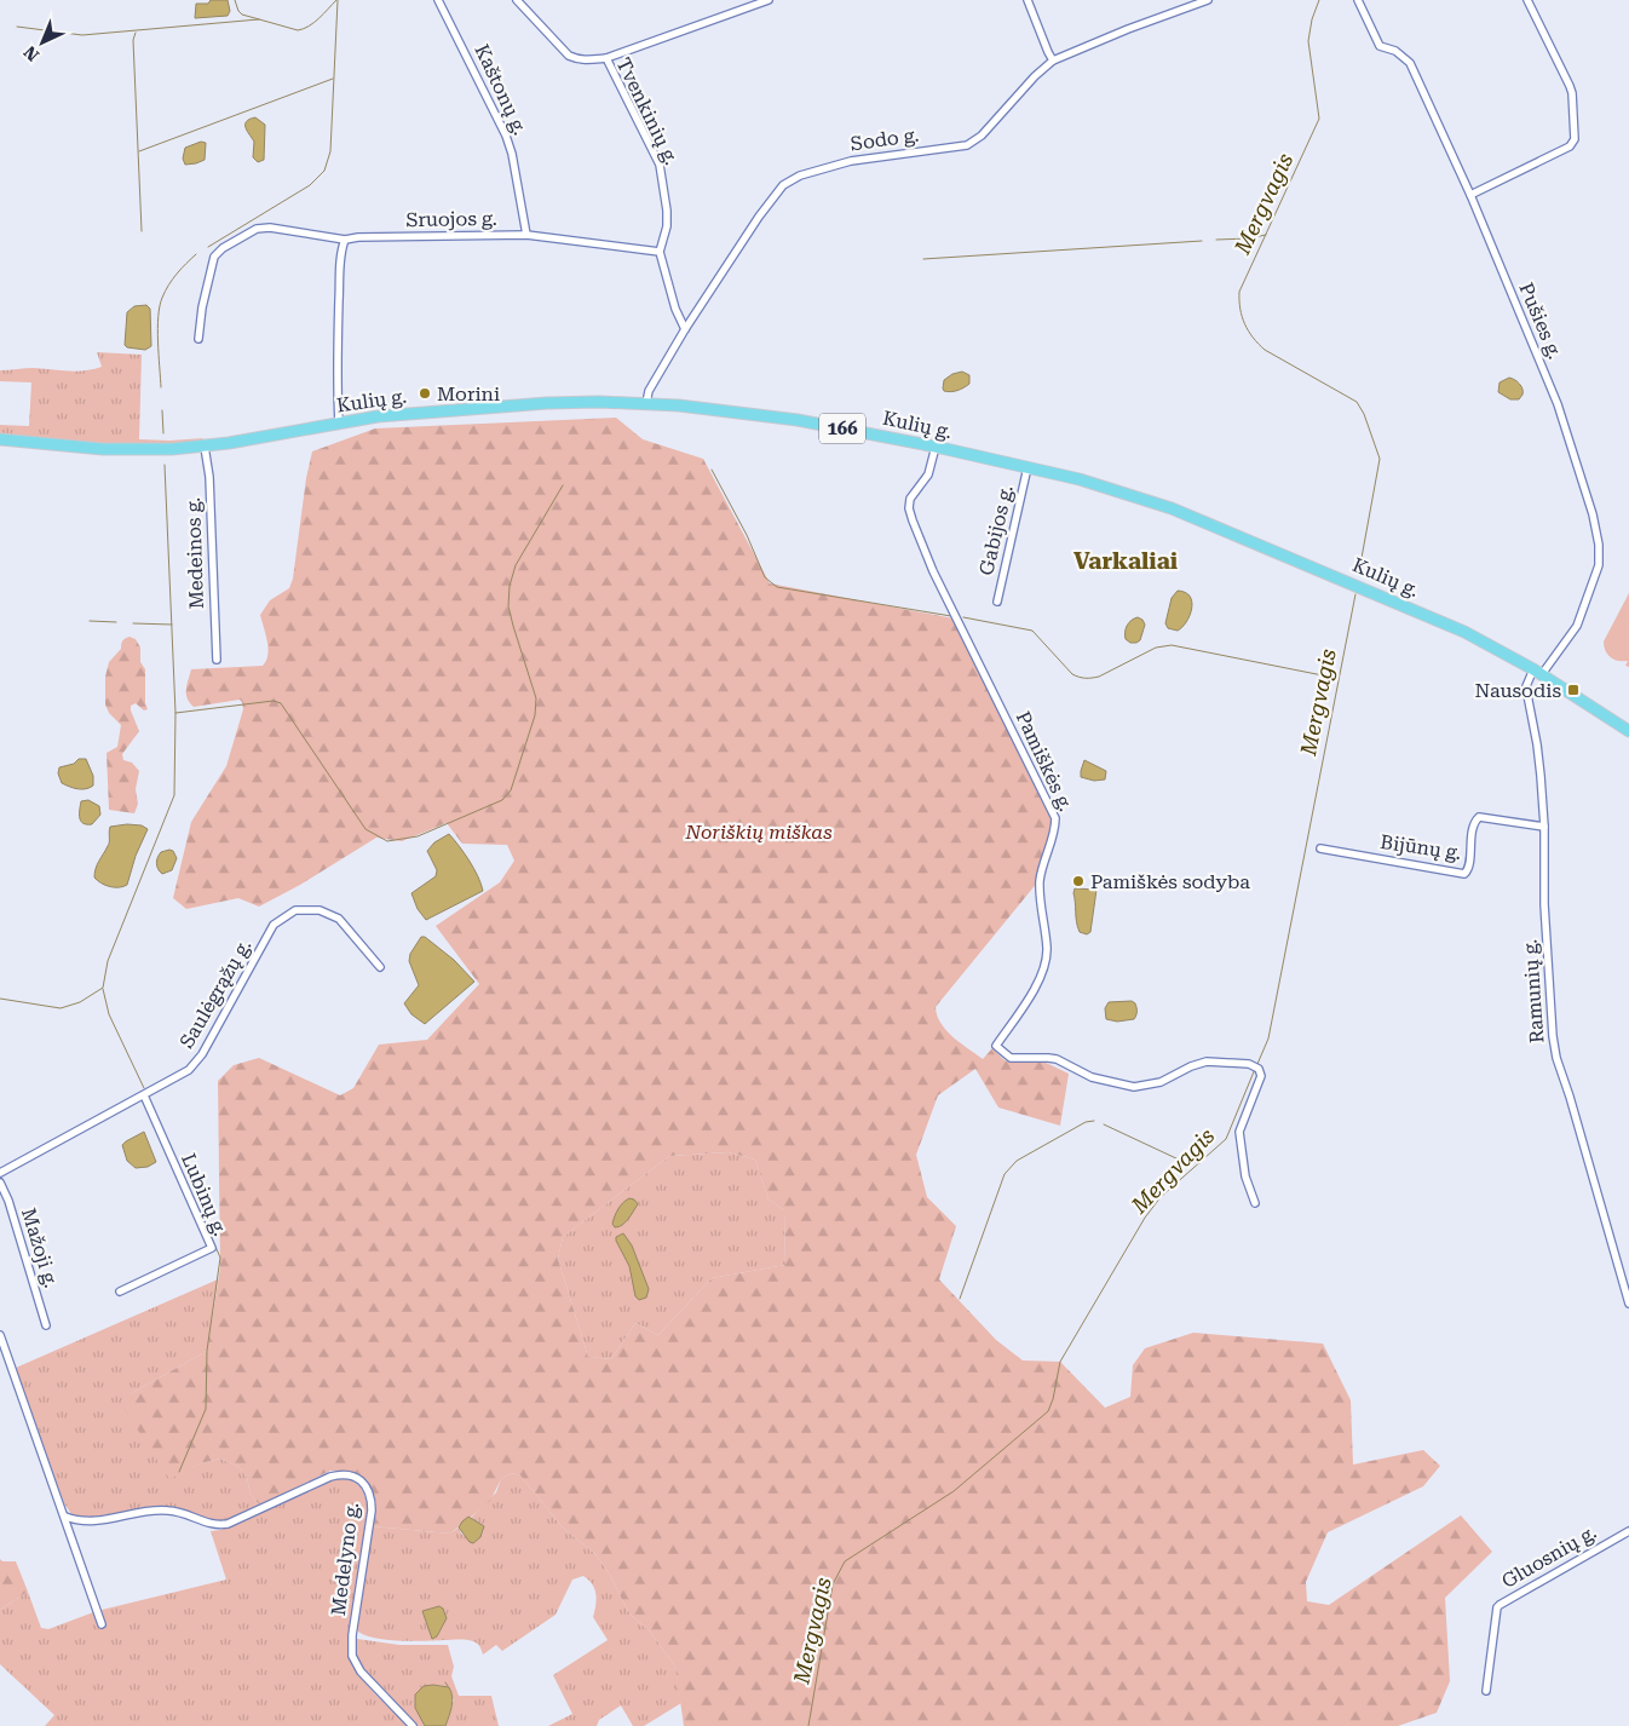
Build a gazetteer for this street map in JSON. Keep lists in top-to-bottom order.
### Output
{
  "streets": {
    "main road": ["Kulių g.", "166"],
    "street": [
      "Kaštonų g.",
      "Tvenkinių g.",
      "Sodo g.",
      "Sruojos g.",
      "Pušies g.",
      "Gabijos g.",
      "Medeinos g.",
      "Pamiškės g.",
      "Bijūnų g.",
      "Ramunių g.",
      "Saulėgrąžų g.",
      "Lubinų g.",
      "Mažoji g.",
      "Gluosnių g.",
      "Medelyno g."
    ]
  },
  "crossings": [
    ["Kaštonų g.", "Sruojos g."],
    ["Tvenkinių g.", "Sruojos g."],
    ["Sodo g.", "Kulių g."],
    ["Pušies g.", "Kulių g."],
    ["Pušies g.", "Ramunių g."],
    ["Kulių g.", "Gabijos g."],
    ["Kulių g.", "Medeinos g."],
    ["Kulių g.", "Pamiškės g."],
    ["Kulių g.", "Ramunių g."],
    ["Bijūnų g.", "Ramunių g."],
    ["Saulėgrąžų g.", "Lubinų g."]
  ],
  "districts": ["Varkaliai"],
  "water": ["Mergvagis"],
  "parks": ["Noriškių miškas"],
  "places": {
    "other": ["Morini", "Pamiškės sodyba"],
    "transit": ["Nausodis"]
  },
  "north": "bottom left"
}
